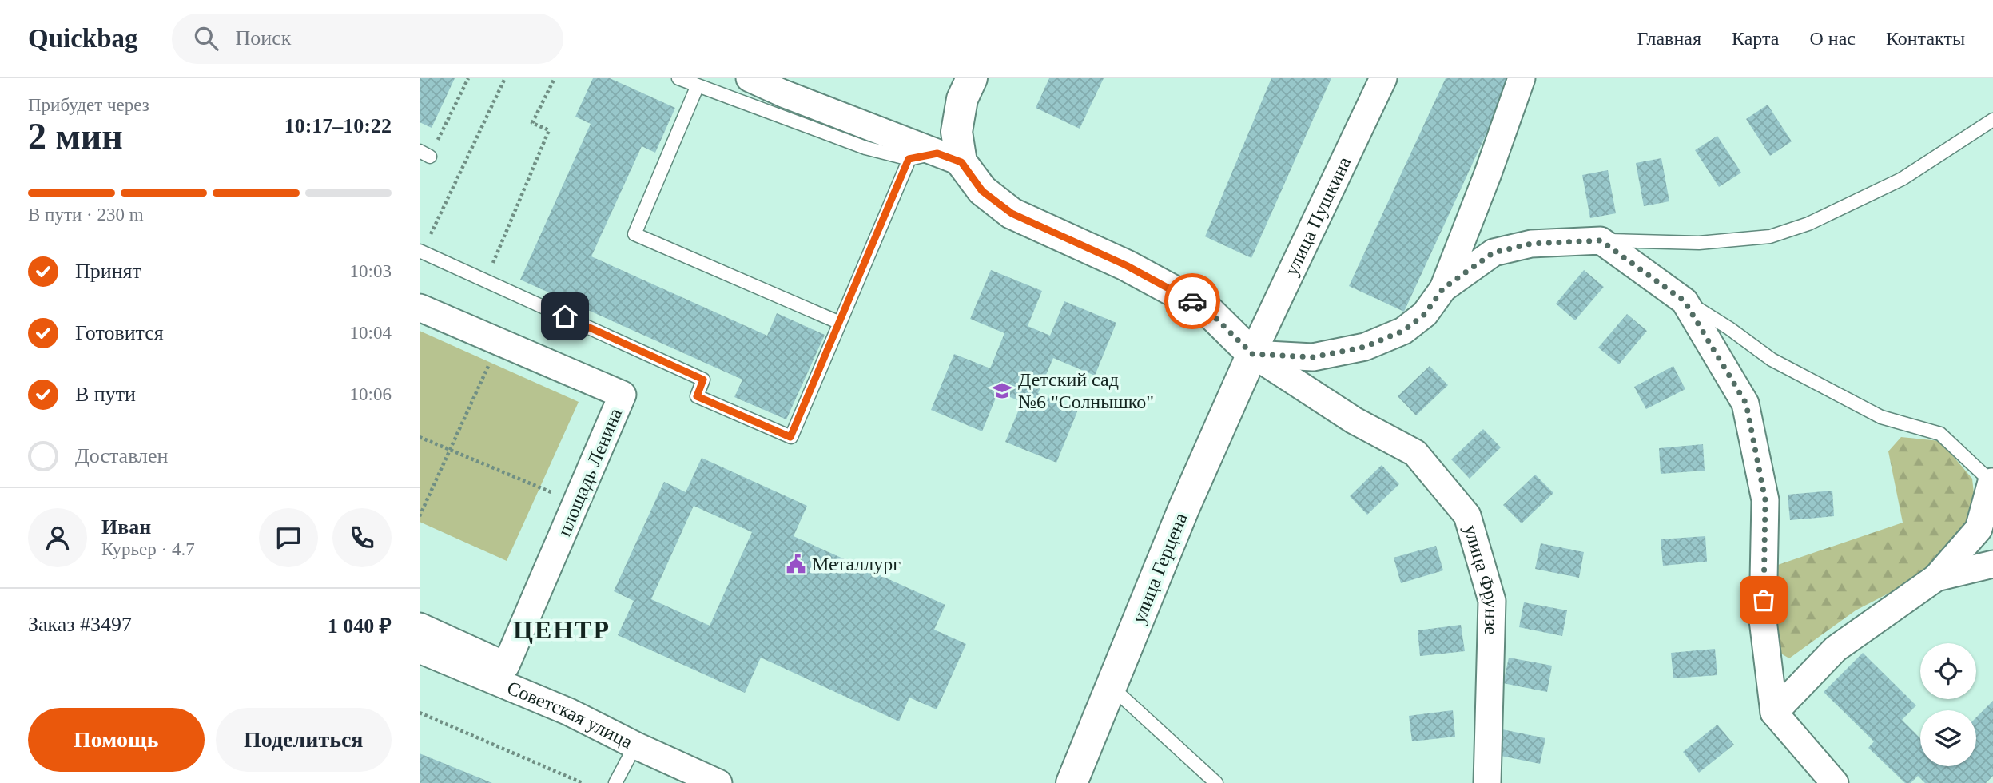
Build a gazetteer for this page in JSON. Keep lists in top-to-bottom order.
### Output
{
  "streets": {
    "street": [
      "улица Пушкина",
      "площадь Ленина",
      "улица Герцена",
      "улица Фрунзе",
      "Советская улица"
    ]
  },
  "crossings": [
    ["улица Пушкина", "улица Герцена"],
    ["улица Пушкина", "улица Фрунзе"],
    ["улица Герцена", "улица Фрунзе"]
  ],
  "districts": ["ЦЕНТР"],
  "places": {
    "school or university": ["Детский сад №6 \"Солнышко\""],
    "public building": ["Металлург"]
  },
  "page": {
    "header": "Quickbag",
    "search": "Поиск",
    "nav": [
      "Главная",
      "Карта",
      "О нас",
      "Контакты"
    ],
    "heading": ["2 мин", "Прибудет через", "10:17–10:22"],
    "panel": [
      "Иван",
      "Курьер · 4.7",
      "Заказ #3497",
      "1 040 ₽"
    ],
    "bar": "В пути · 230 m",
    "list": [
      ["Принят", "10:03"],
      ["Готовится", "10:04"],
      ["В пути", "10:06"],
      "Доставлен"
    ],
    "buttons": ["Помощь", "Поделиться"]
  }
}
